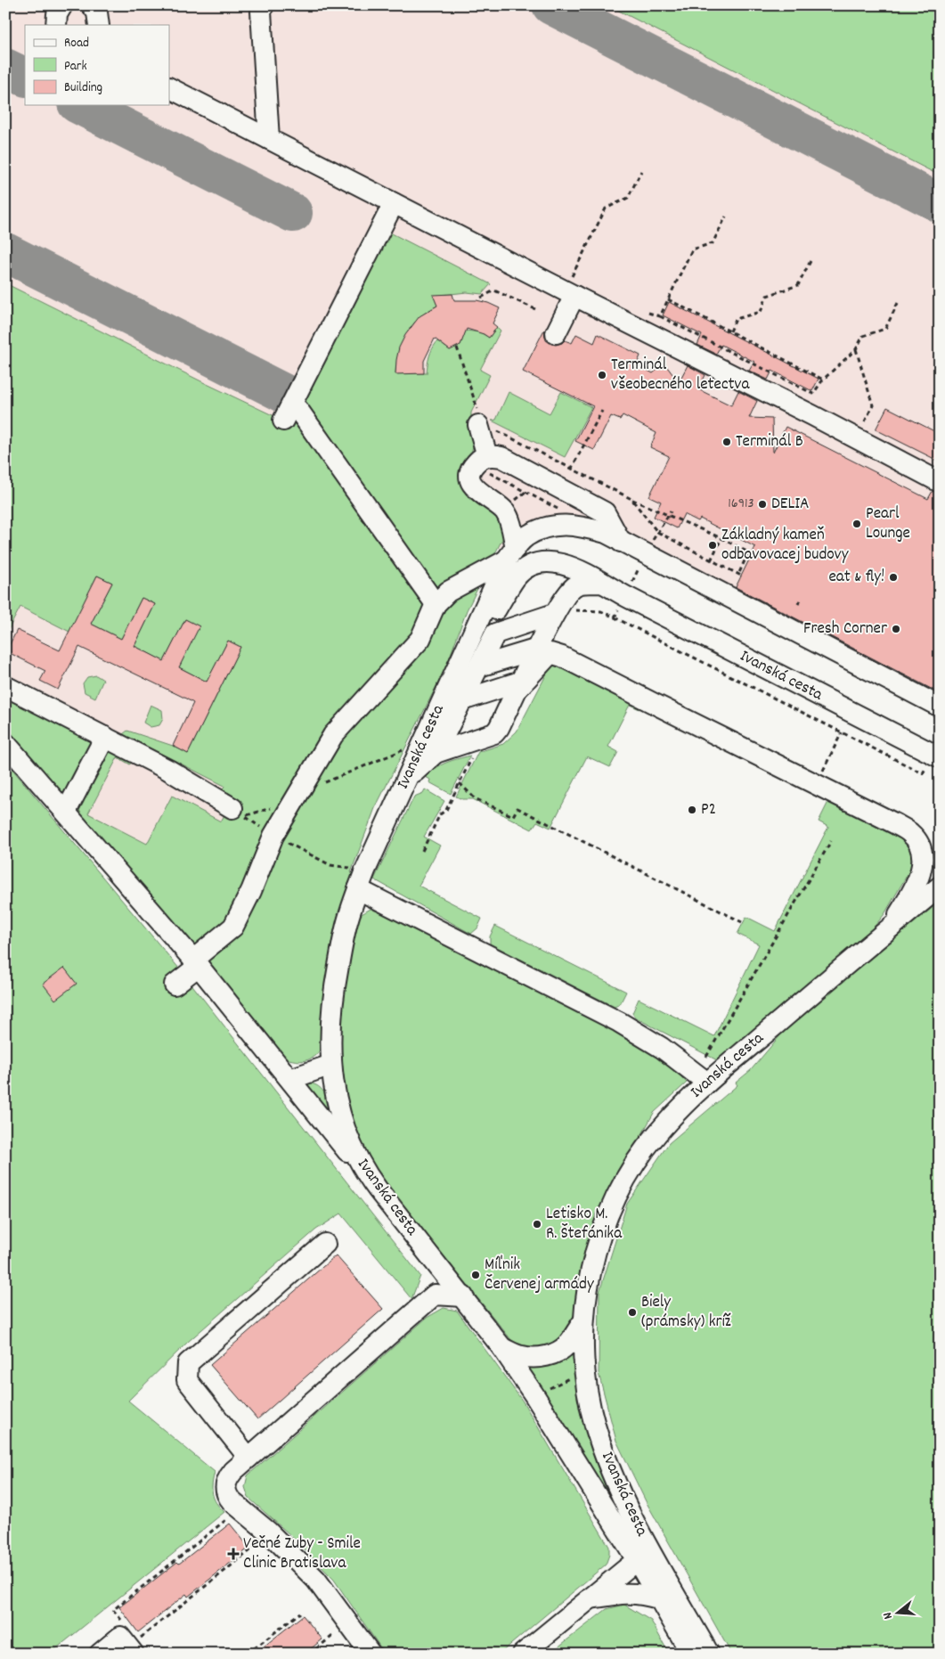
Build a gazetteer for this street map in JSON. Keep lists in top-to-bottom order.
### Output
{
  "streets": {
    "street": ["Ivanská cesta"]
  },
  "places": {
    "other": [
      "Terminál všeobecného letectva",
      "Terminál B",
      "DELIA",
      "Pearl Lounge",
      "Základný kameň odbavovacej budovy",
      "eat & fly!",
      "Fresh Corner",
      "P2",
      "Letisko M. R. Štefánika",
      "Míľnik Červenej armády",
      "Biely (prámsky) kríž"
    ],
    "health": ["Večné Zuby - Smile Clinic Bratislava"]
  },
  "house_numbers": ["16913"],
  "legend": ["Road", "Park", "Building"],
  "north": "left"
}
